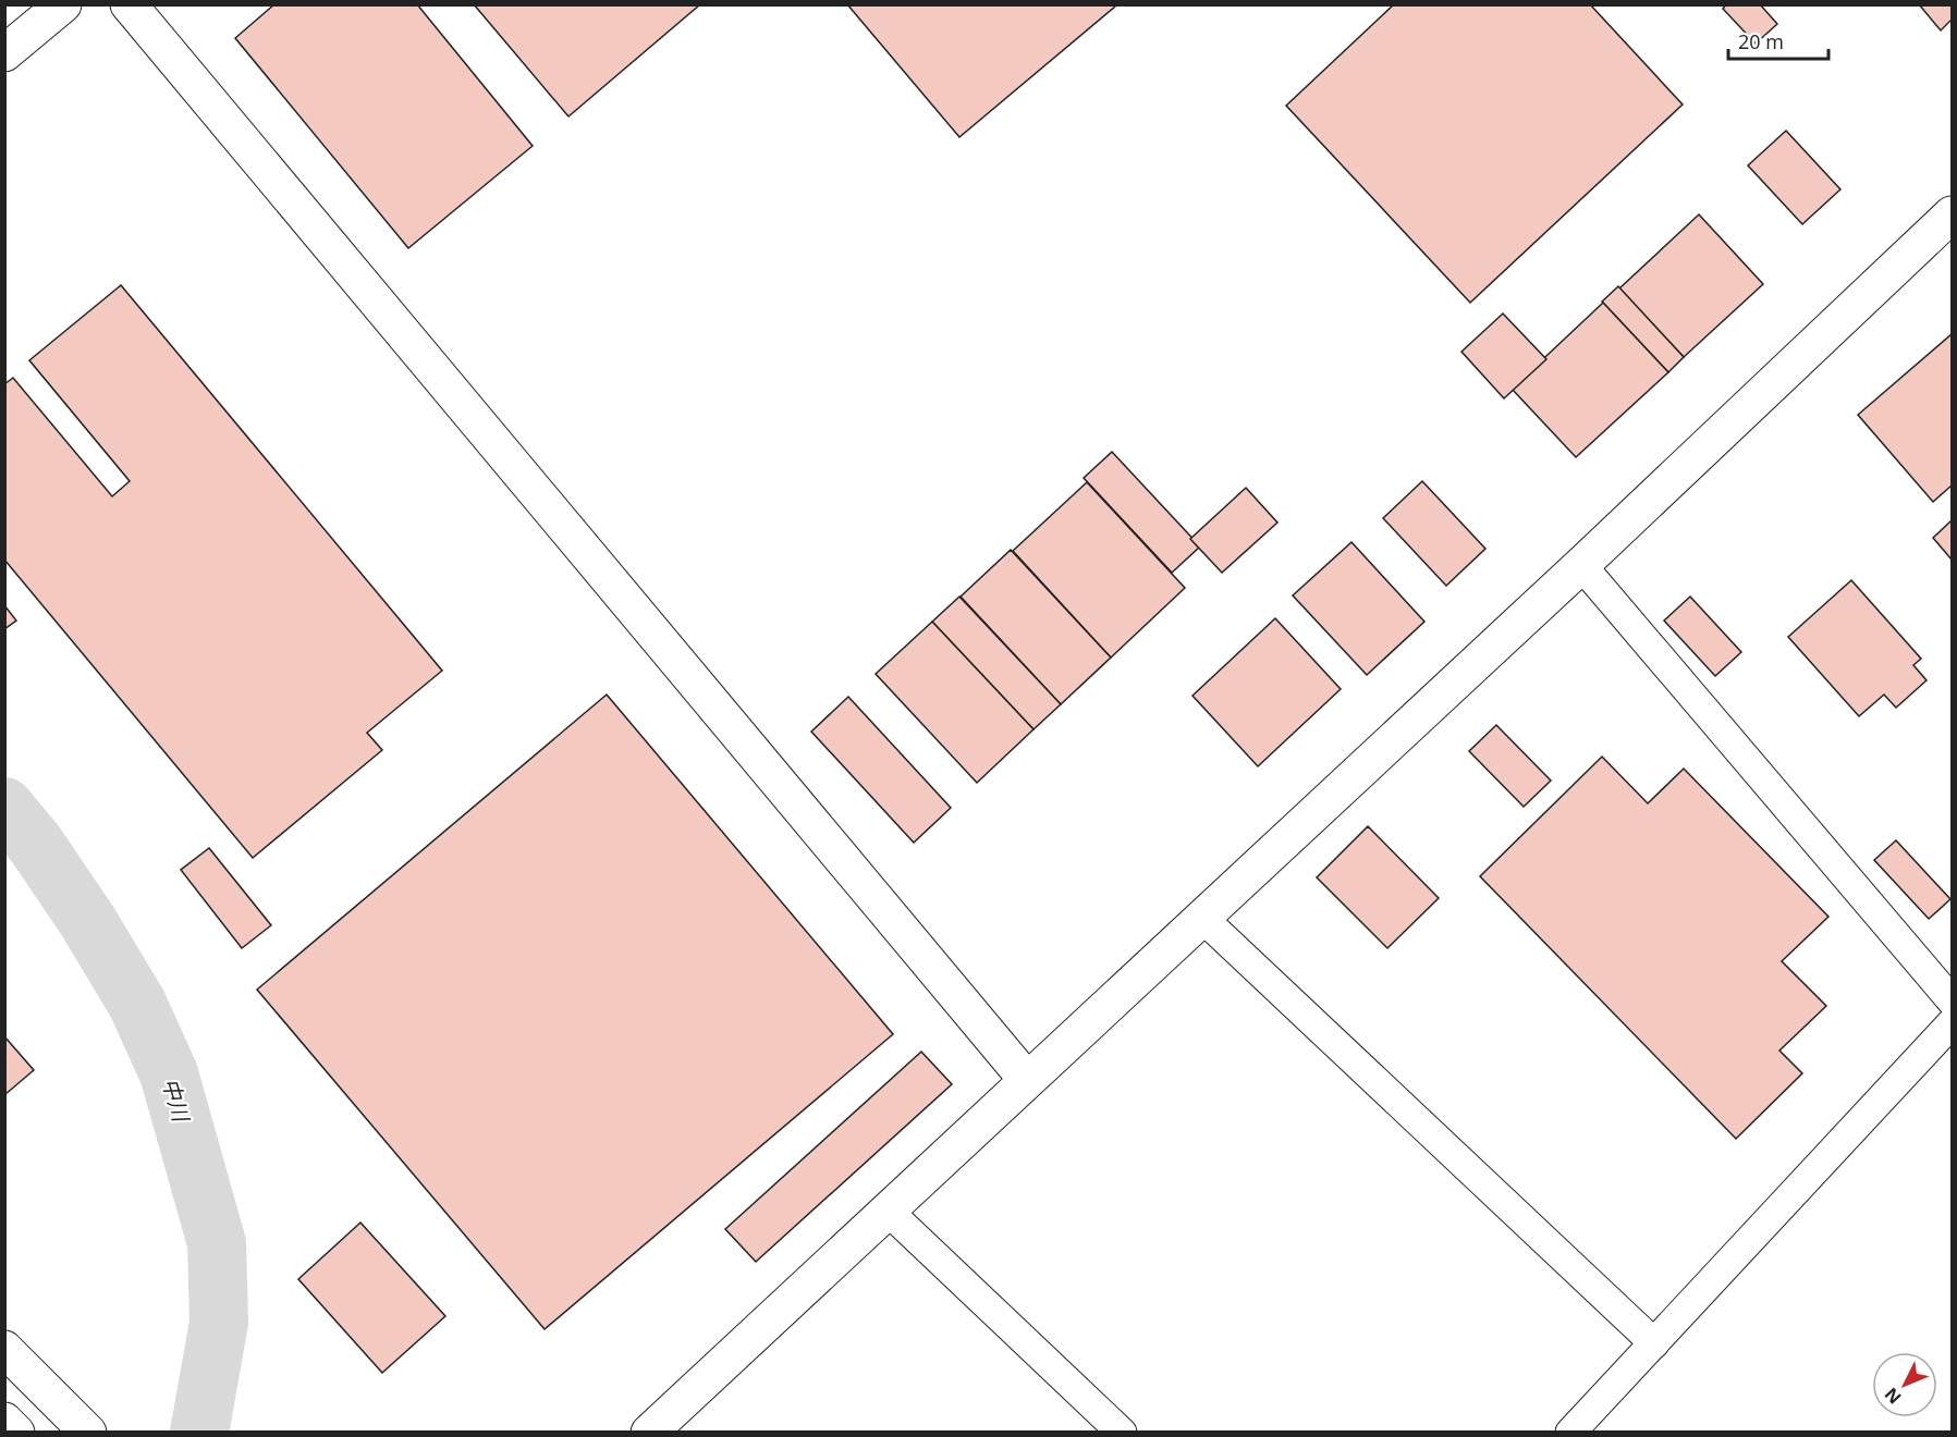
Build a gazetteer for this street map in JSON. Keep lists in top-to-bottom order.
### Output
{
  "water": ["中川"],
  "scale_bar": "20 m",
  "north": "bottom left"
}
